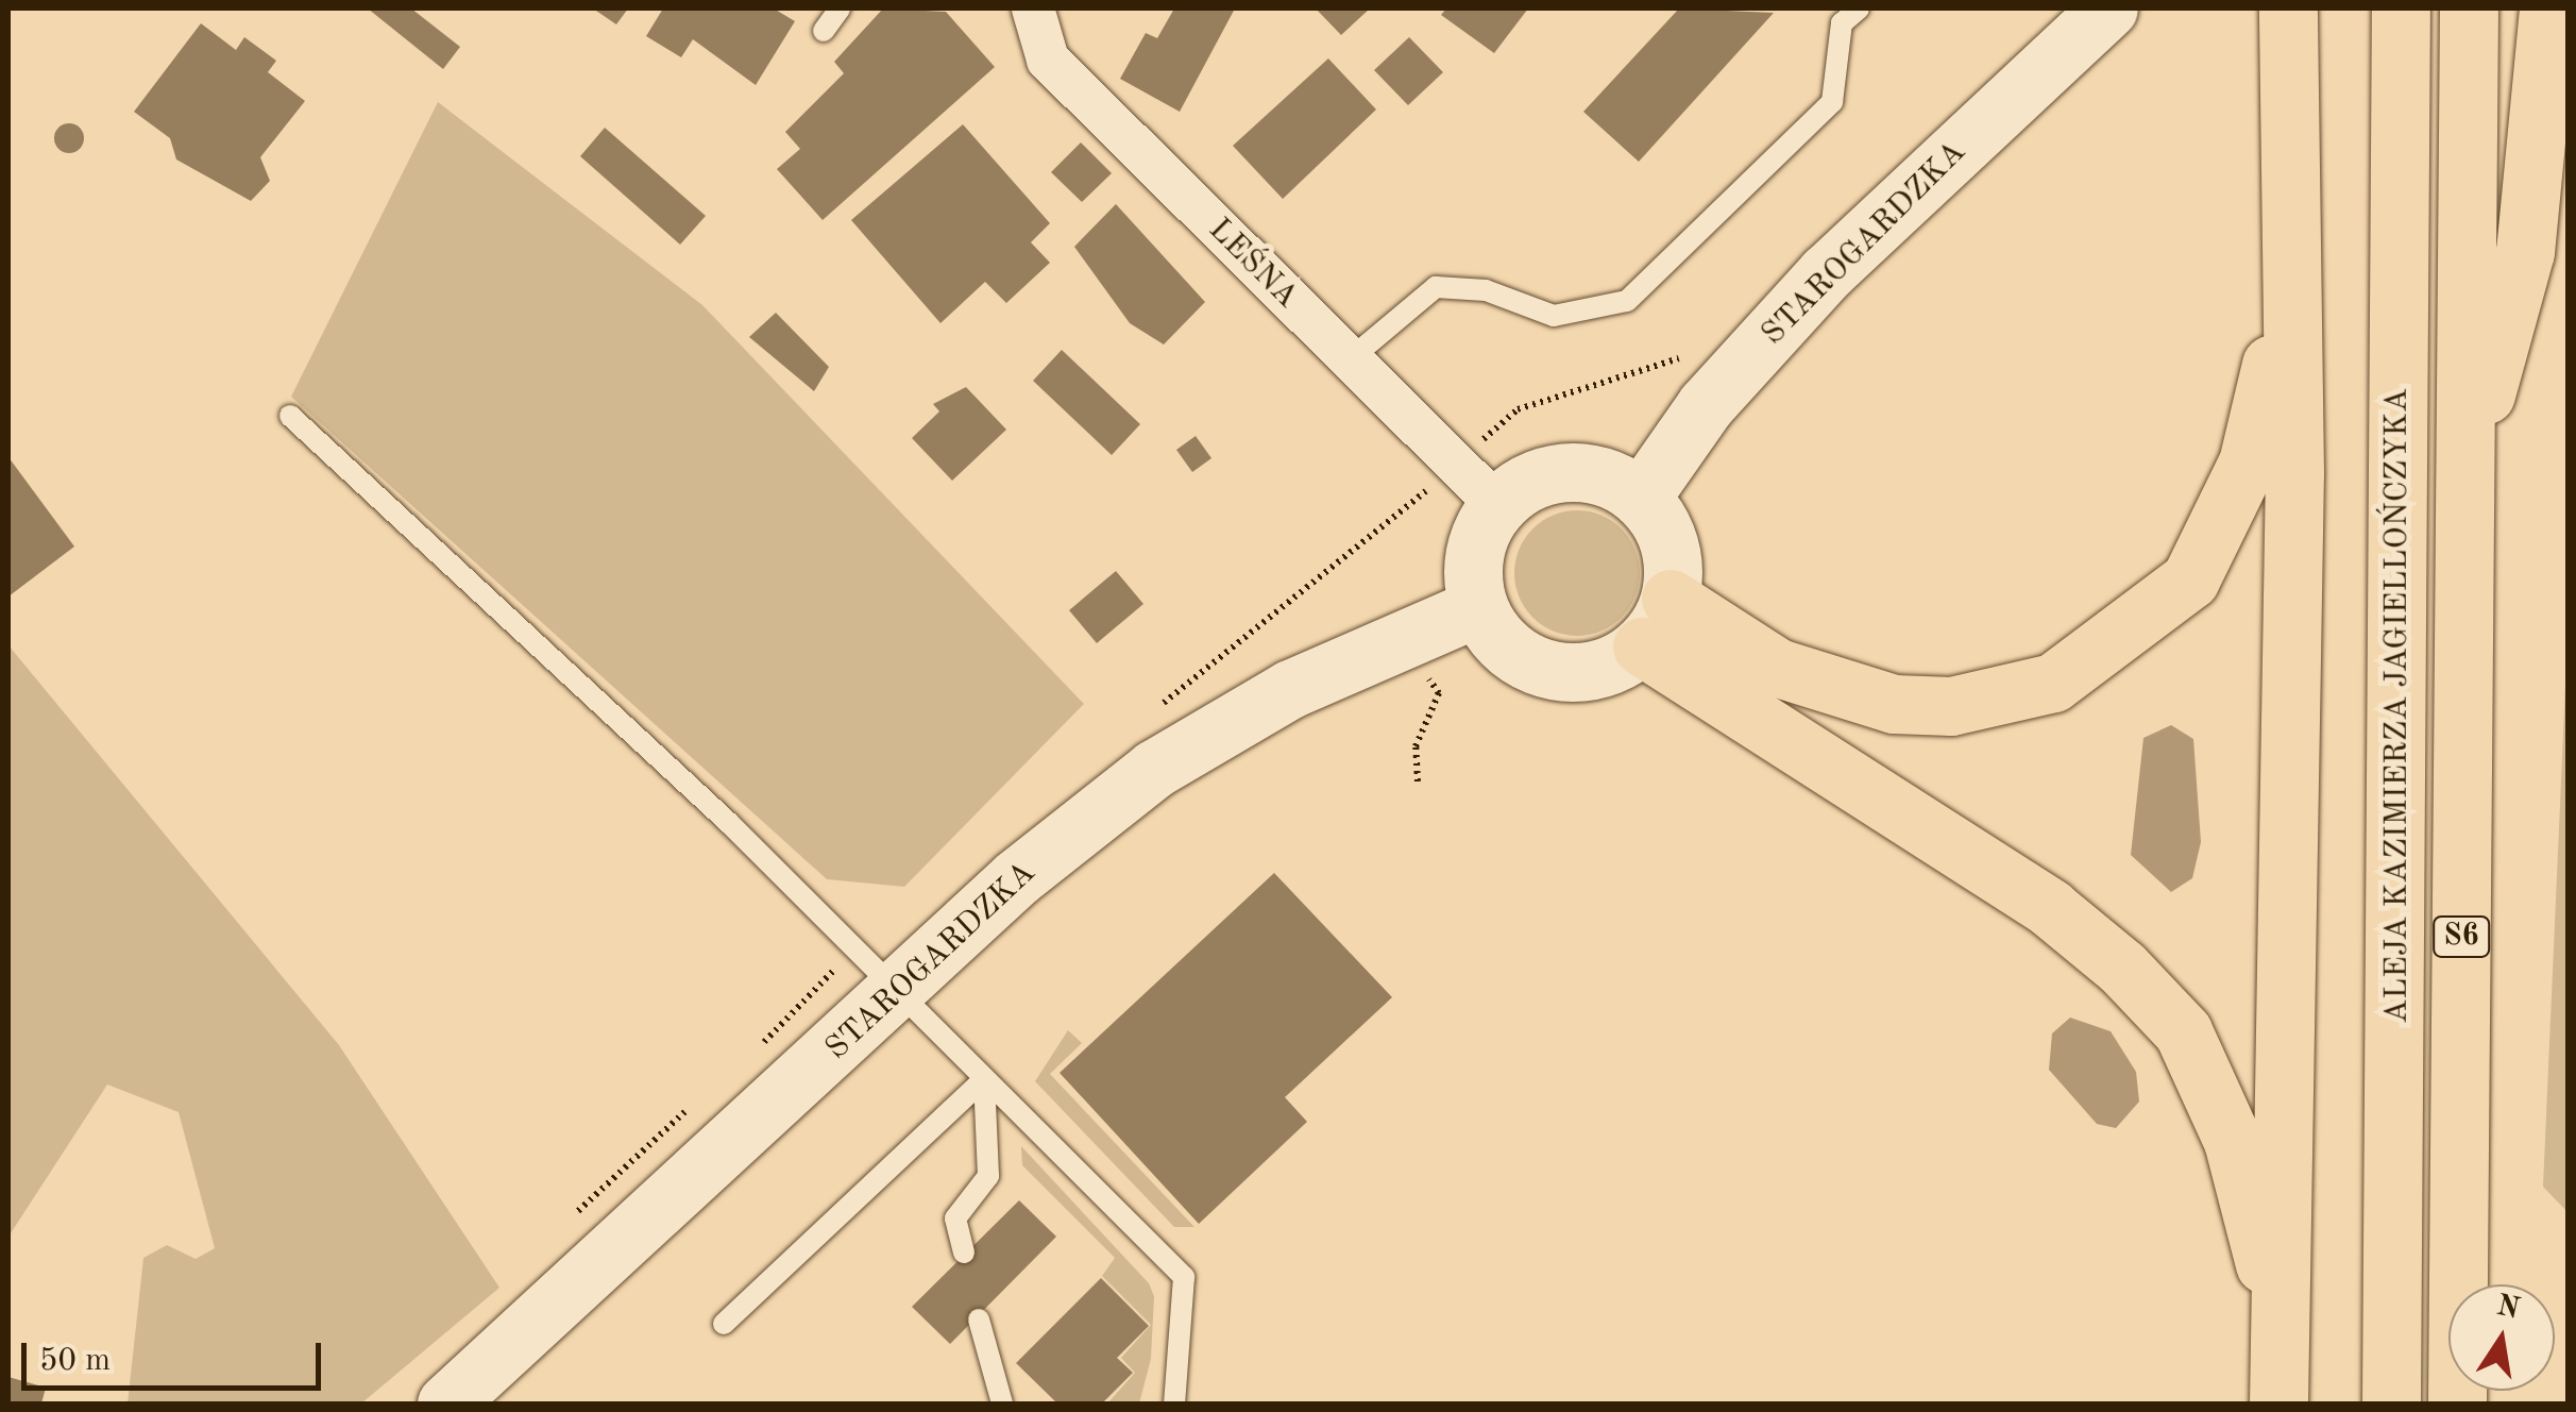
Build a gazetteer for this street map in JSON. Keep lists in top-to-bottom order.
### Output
{
  "streets": {
    "highway": ["ALEJA KAZIMIERZA JAGIELLOŃCZYKA", "S6"],
    "main road": ["STAROGARDZKA"],
    "street": ["LEŚNA"]
  },
  "crossings": [
    ["STAROGARDZKA", "LEŚNA"]
  ],
  "scale_bar": "50 m",
  "north": "top"
}
